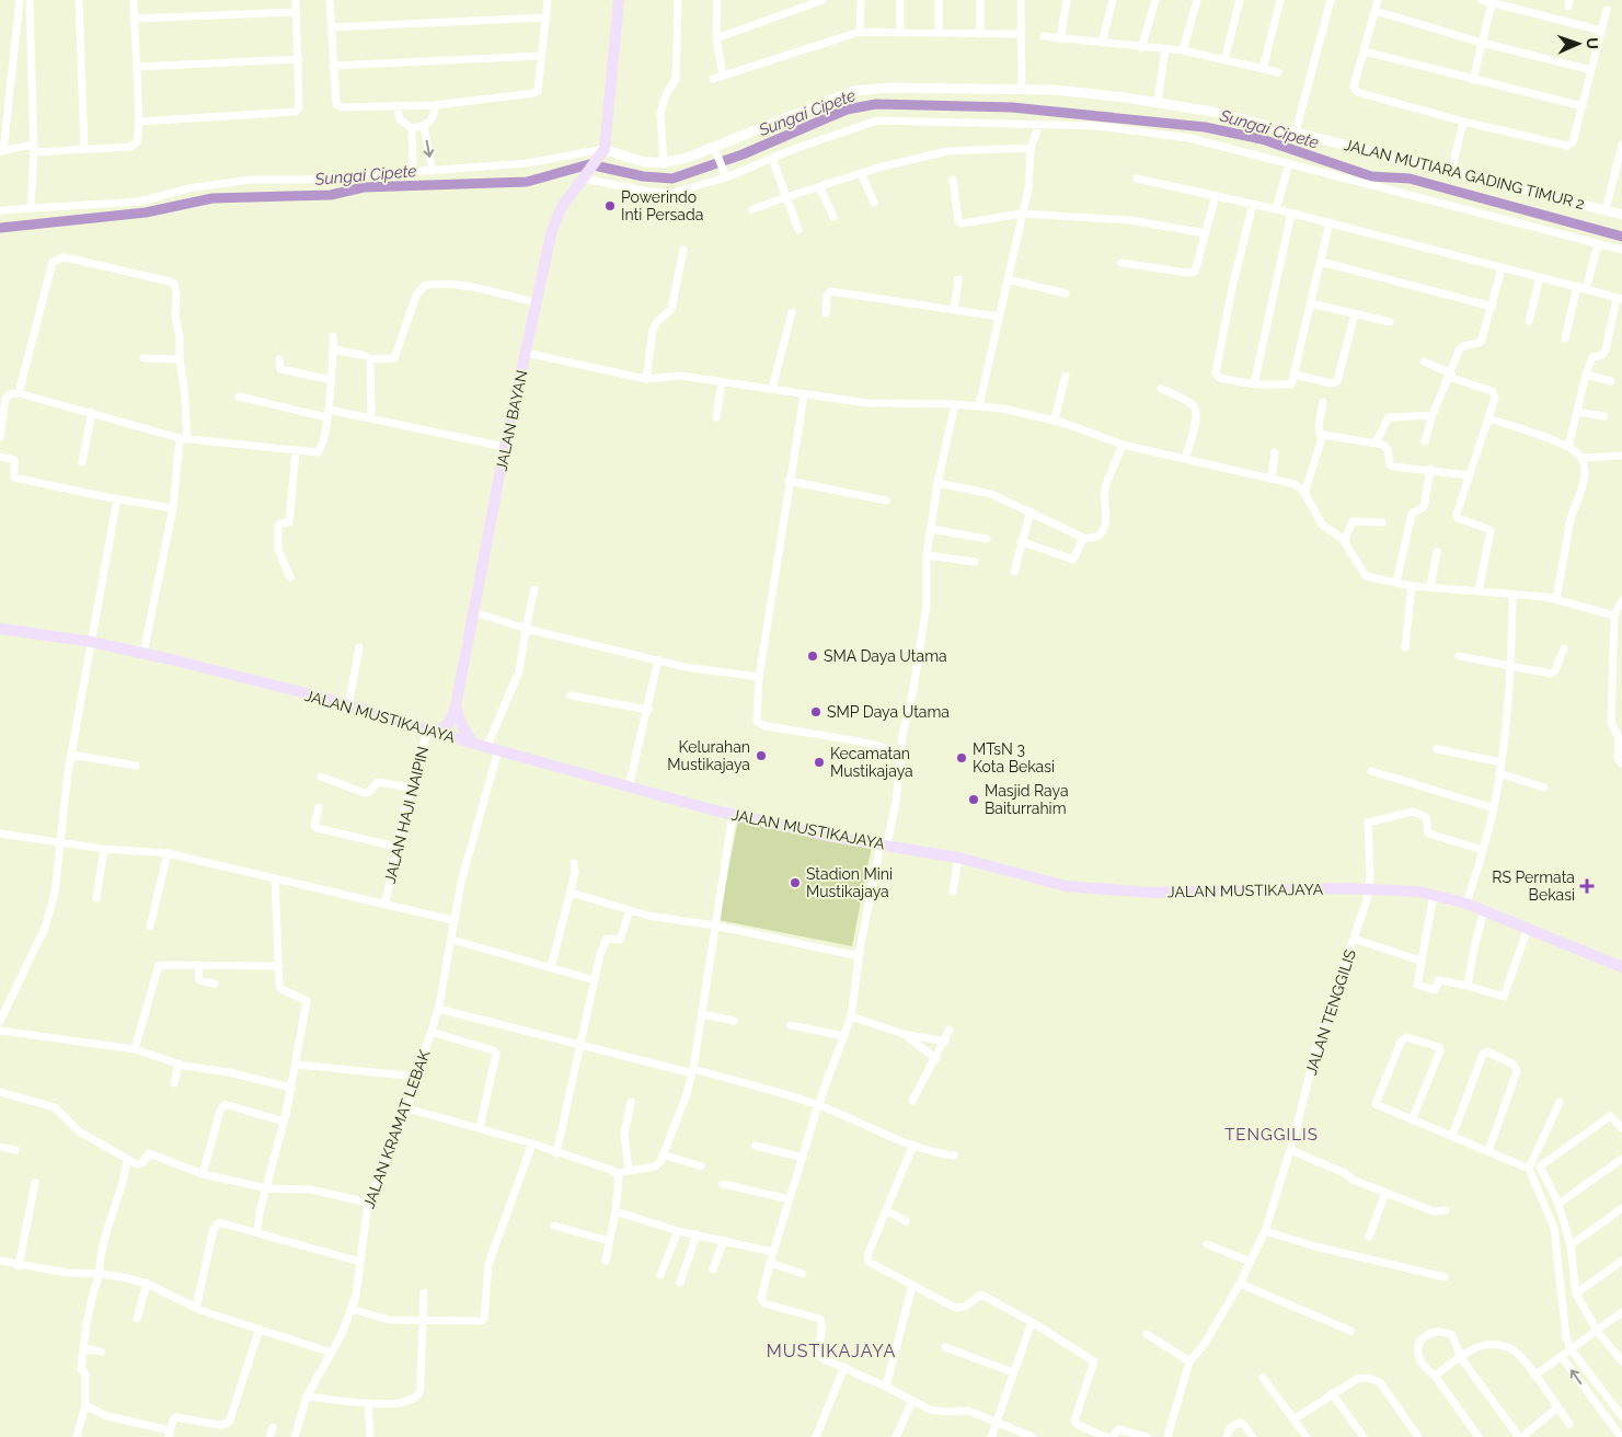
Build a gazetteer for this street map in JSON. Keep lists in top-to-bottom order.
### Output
{
  "streets": {
    "main road": ["JALAN BAYAN", "JALAN MUSTIKAJAYA"],
    "street": [
      "JALAN MUTIARA GADING TIMUR 2",
      "JALAN HAJI NAIPIN",
      "JALAN TENGGILIS",
      "JALAN KRAMAT LEBAK"
    ]
  },
  "crossings": [
    ["JALAN MUTIARA GADING TIMUR 2", "JALAN BAYAN"],
    ["JALAN BAYAN", "JALAN MUSTIKAJAYA"],
    ["JALAN BAYAN", "JALAN HAJI NAIPIN"],
    ["JALAN MUSTIKAJAYA", "JALAN HAJI NAIPIN"],
    ["JALAN MUSTIKAJAYA", "JALAN TENGGILIS"],
    ["JALAN MUSTIKAJAYA", "JALAN KRAMAT LEBAK"]
  ],
  "districts": ["TENGGILIS", "MUSTIKAJAYA"],
  "water": ["Sungai Cipete"],
  "places": {
    "other": [
      "Powerindo Inti Persada",
      "SMA Daya Utama",
      "SMP Daya Utama",
      "Kelurahan Mustikajaya",
      "MTsN 3 Kota Bekasi",
      "Kecamatan Mustikajaya",
      "Masjid Raya Baiturrahim",
      "Stadion Mini Mustikajaya"
    ],
    "health": ["RS Permata Bekasi"]
  },
  "north": "right"
}
